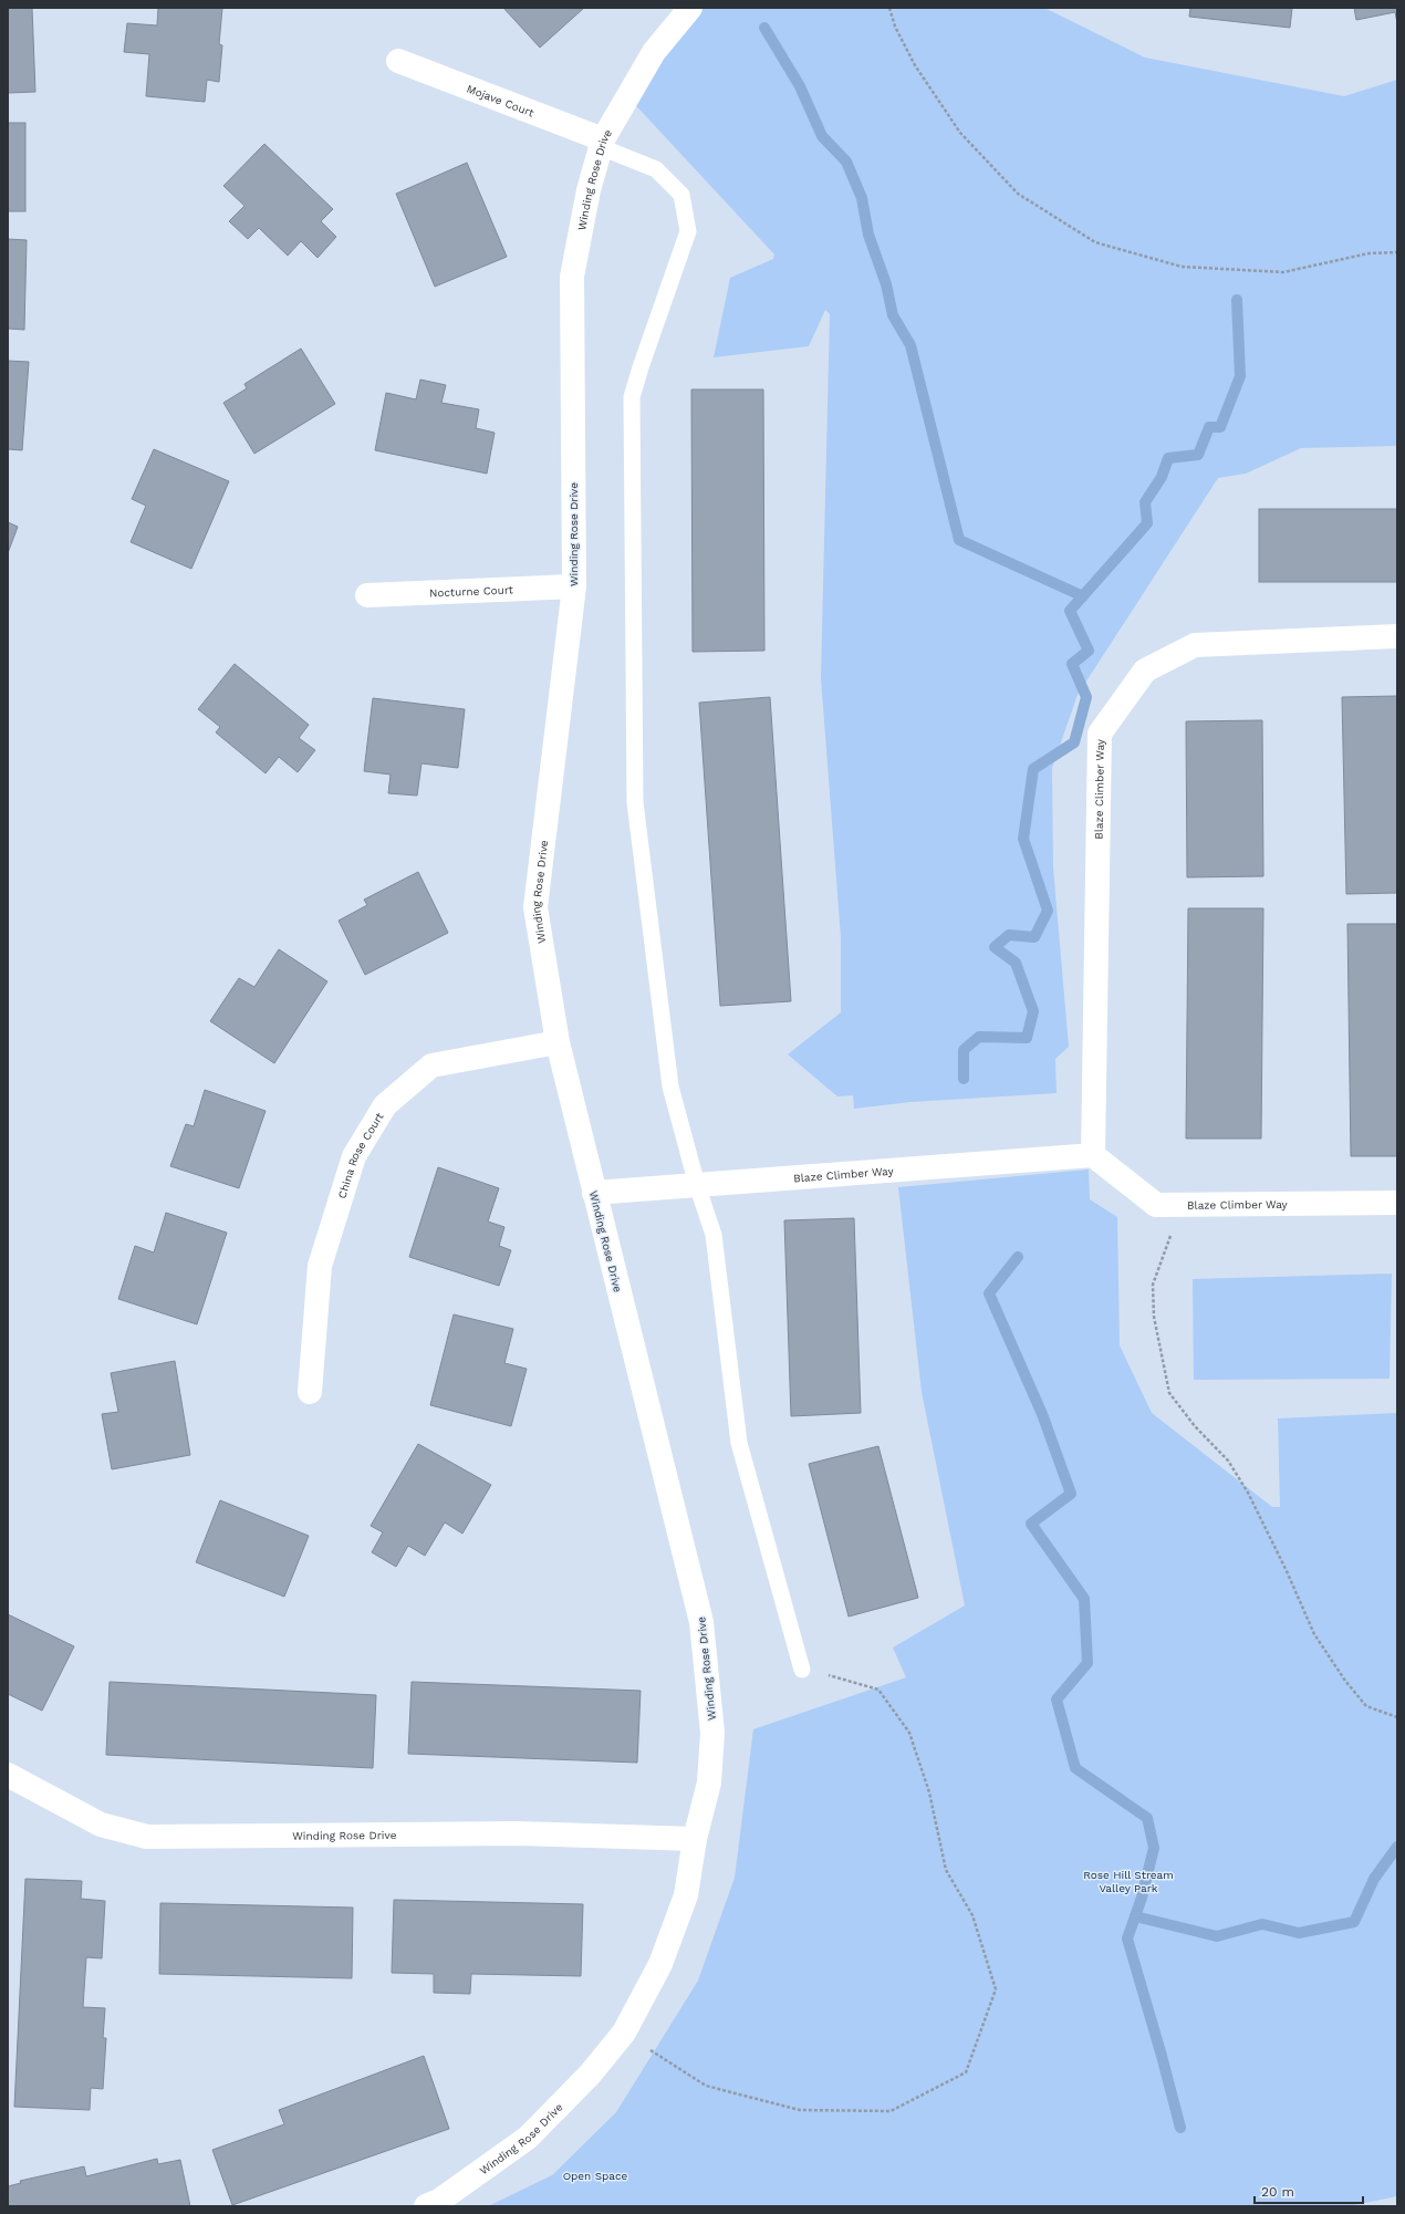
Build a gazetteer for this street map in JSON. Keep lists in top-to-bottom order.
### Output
{
  "streets": {
    "street": [
      "Mojave Court",
      "Winding Rose Drive",
      "Nocturne Court",
      "Blaze Climber Way",
      "China Rose Court"
    ]
  },
  "crossings": [
    ["Mojave Court", "Winding Rose Drive"],
    ["Winding Rose Drive", "Nocturne Court"],
    ["Winding Rose Drive", "Blaze Climber Way"],
    ["Winding Rose Drive", "China Rose Court"]
  ],
  "parks": ["Rose Hill Stream Valley Park", "Open Space"],
  "scale_bar": "20 m"
}
